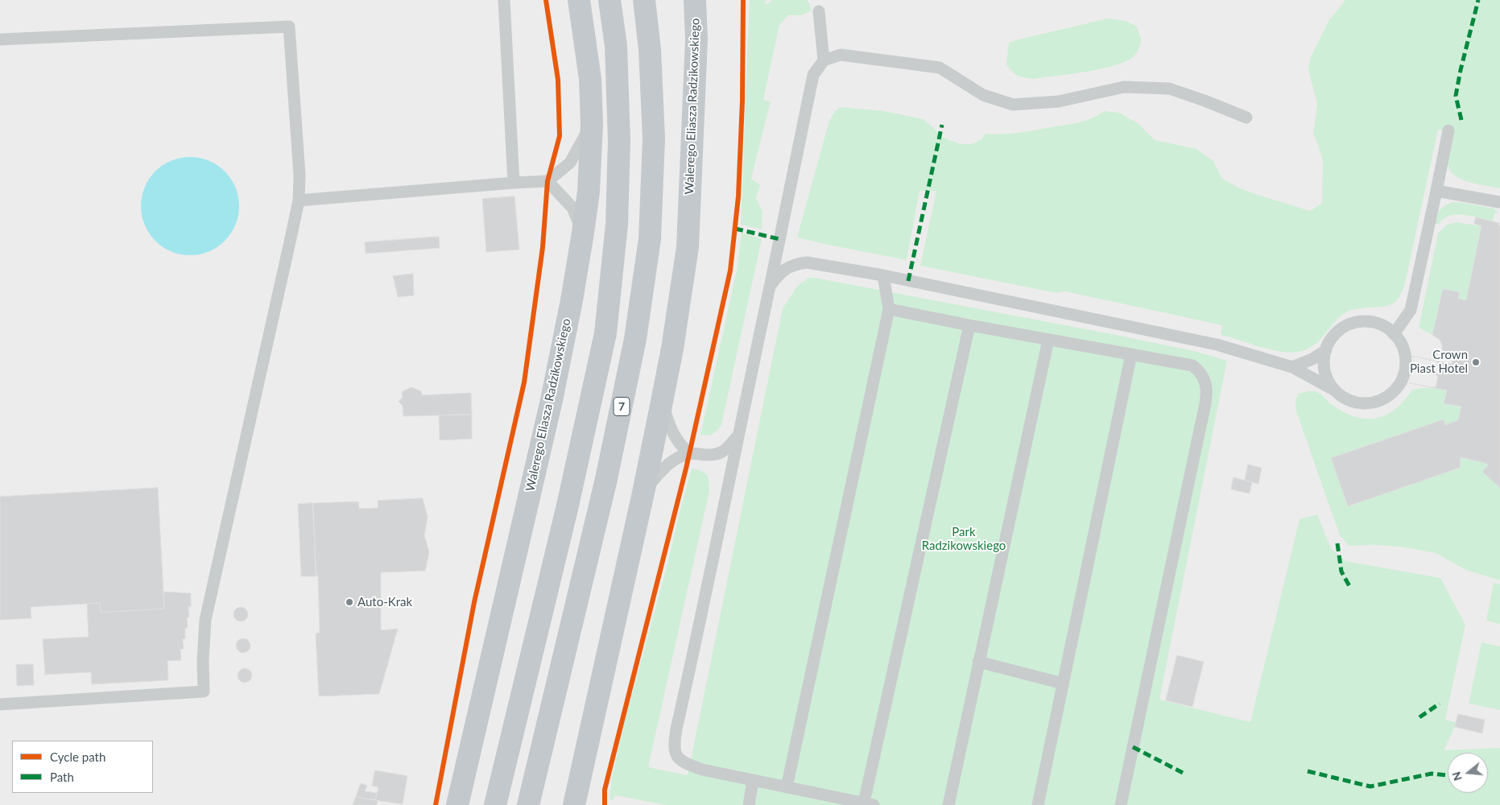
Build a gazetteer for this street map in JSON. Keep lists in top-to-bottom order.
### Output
{
  "streets": {
    "main road": ["Walerego Eliasza Radzikowskiego", "7"]
  },
  "parks": ["Park Radzikowskiego"],
  "places": ["Crown Piast Hotel", "Auto-Krak"],
  "legend": ["Cycle path", "Path"],
  "north": "left"
}
